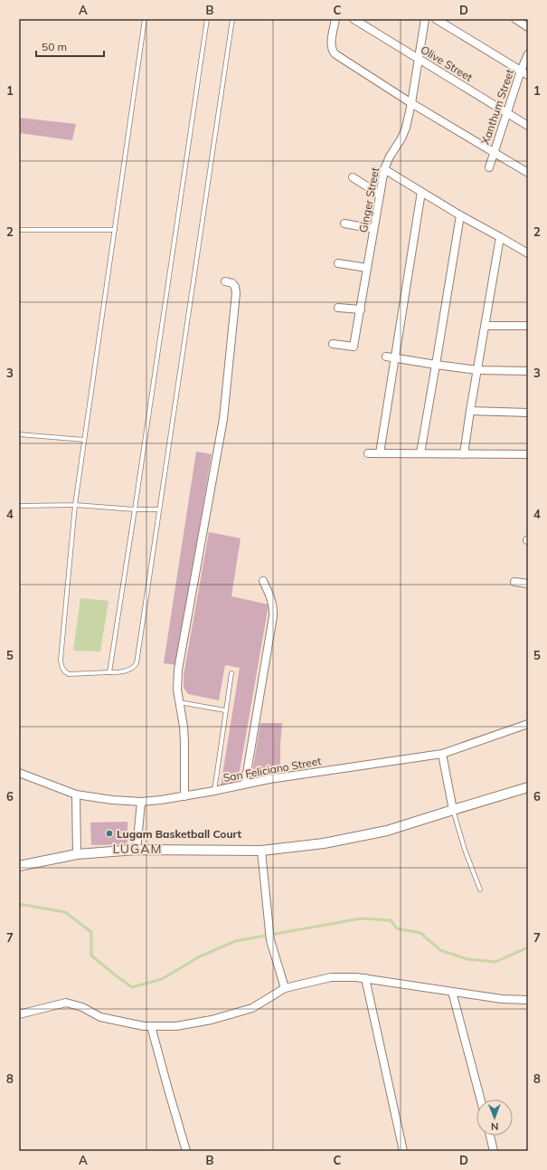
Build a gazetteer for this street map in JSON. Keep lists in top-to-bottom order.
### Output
{
  "streets": {
    "street": [
      "Olive Street",
      "Xanthum Street",
      "Ginger Street",
      "San Feliciano Street"
    ]
  },
  "crossings": [
    ["Olive Street", "Xanthum Street"],
    ["Olive Street", "Ginger Street"]
  ],
  "districts": ["LUGAM"],
  "places": ["Lugam Basketball Court"],
  "scale_bar": "50 m",
  "north": "bottom",
  "grid": {
    "columns": [
      "A",
      "B",
      "C",
      "D"
    ],
    "rows": [
      "1",
      "2",
      "3",
      "4",
      "5",
      "6",
      "7",
      "8"
    ]
  }
}
